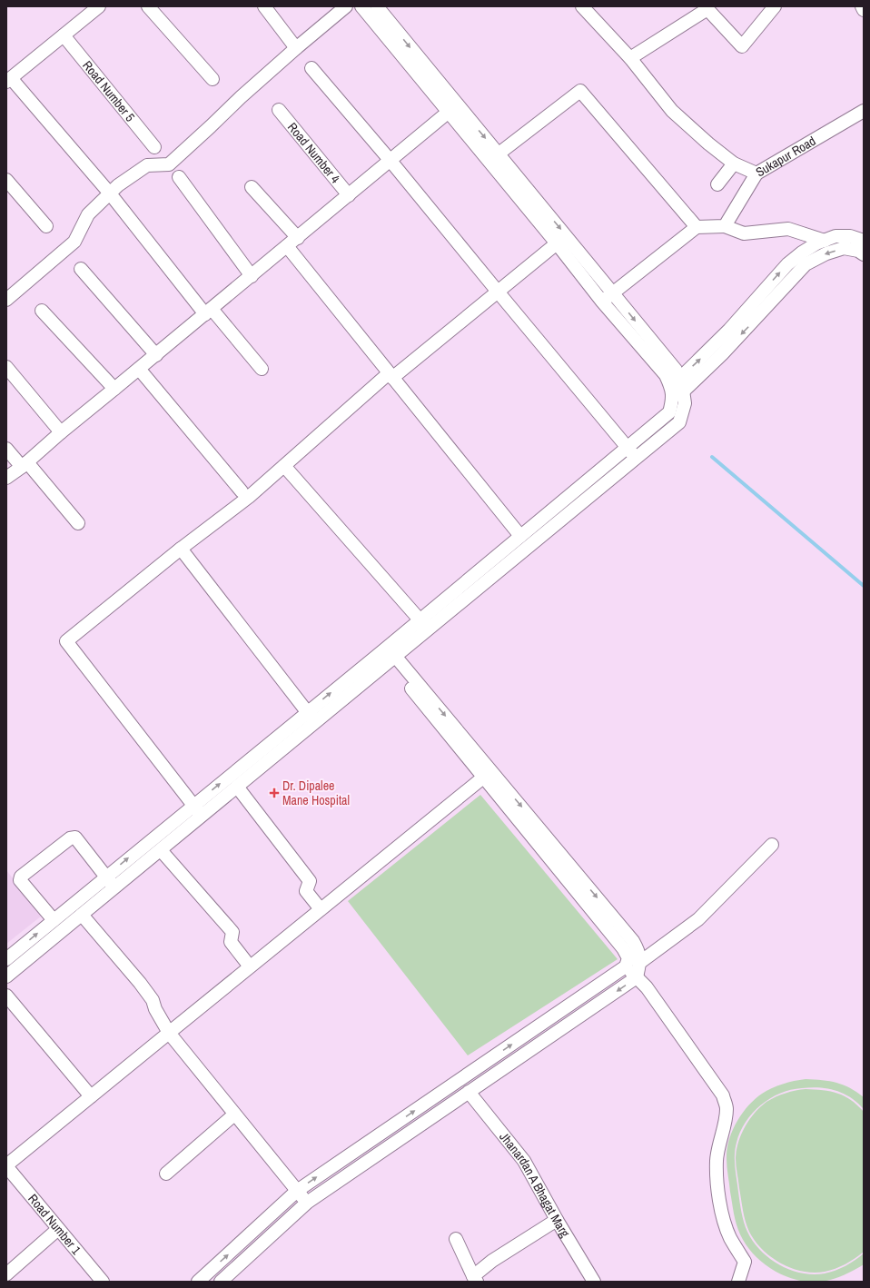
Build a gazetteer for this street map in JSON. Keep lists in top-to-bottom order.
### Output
{
  "streets": {
    "street": [
      "Road Number 5",
      "Road Number 4",
      "Sukapur Road",
      "Jhanardan A Bhagat Marg",
      "Road Number 1"
    ]
  },
  "places": {
    "health": ["Dr. Dipalee Mane Hospital"]
  }
}
